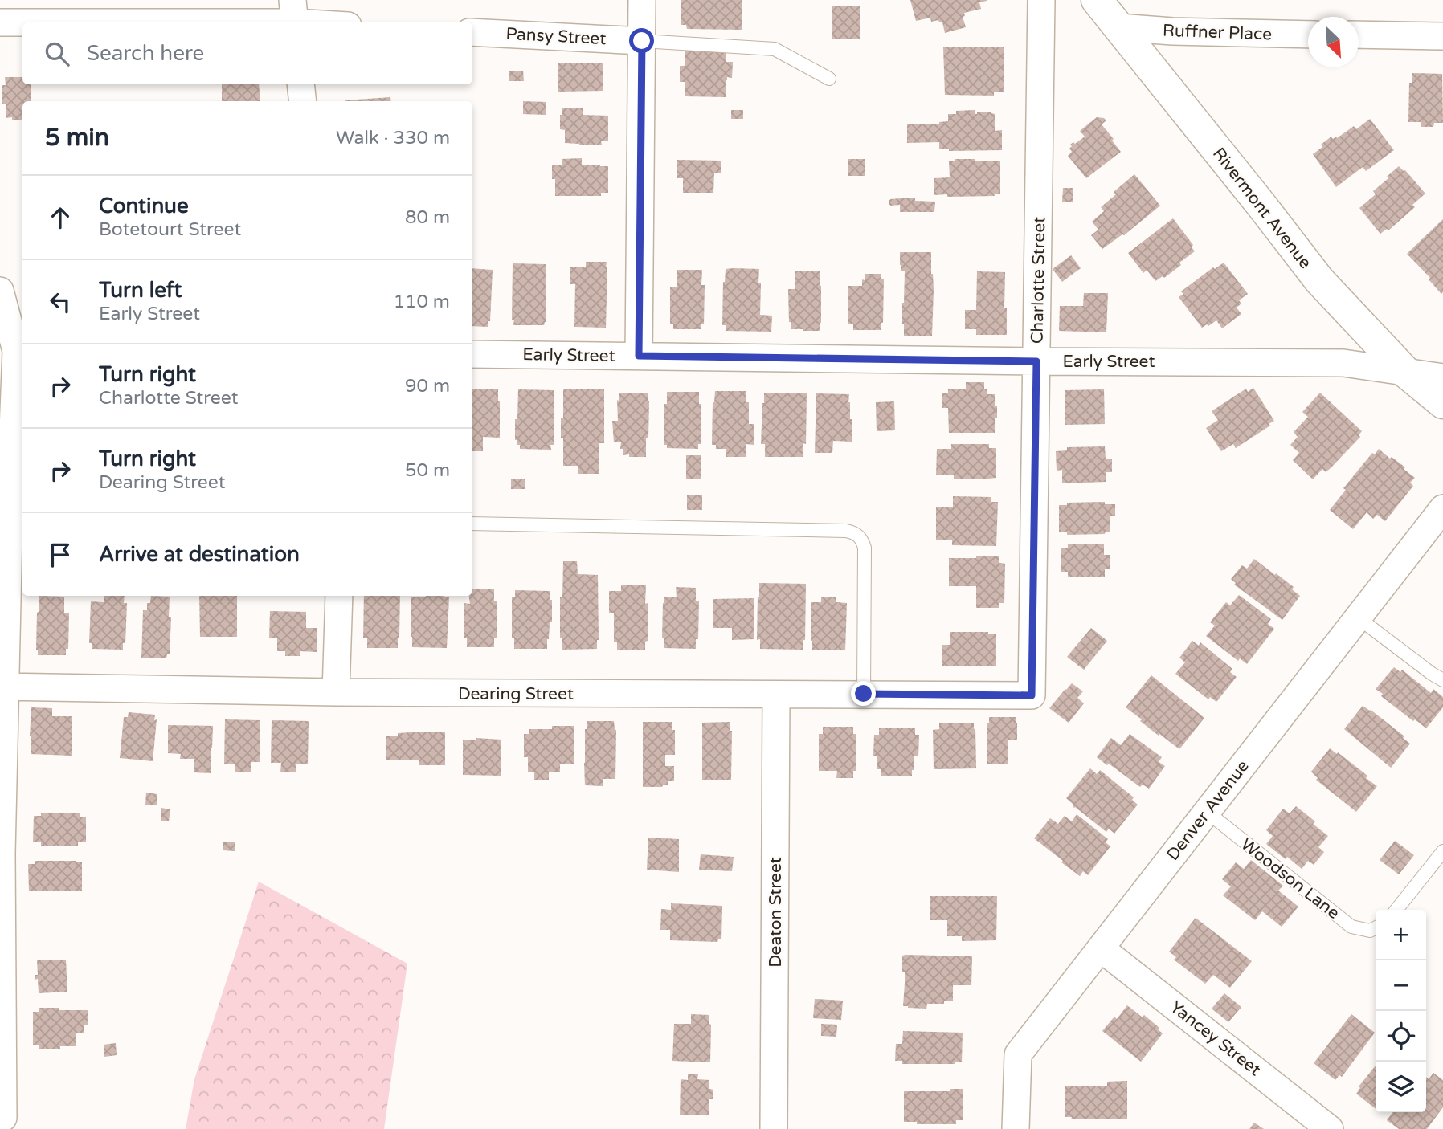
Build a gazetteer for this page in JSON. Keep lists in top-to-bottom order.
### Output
{
  "streets": {
    "main road": ["Rivermont Avenue"],
    "street": [
      "Ruffner Place",
      "Pansy Street",
      "Charlotte Street",
      "Early Street",
      "Dearing Street",
      "Denver Avenue",
      "Deaton Street",
      "Yancey Street"
    ],
    "lane": ["Woodson Lane"]
  },
  "crossings": [
    ["Ruffner Place", "Rivermont Avenue"],
    ["Rivermont Avenue", "Early Street"],
    ["Charlotte Street", "Early Street"],
    ["Charlotte Street", "Dearing Street"],
    ["Dearing Street", "Deaton Street"],
    ["Denver Avenue", "Woodson Lane"],
    ["Denver Avenue", "Yancey Street"]
  ],
  "north": "bottom right",
  "page": {
    "search": "Search here",
    "heading": ["5 min", "Walk · 330 m"],
    "list": [
      ["Continue", "Botetourt Street", "80 m"],
      ["Turn left", "Early Street", "110 m"],
      ["Turn right", "Charlotte Street", "90 m"],
      ["Turn right", "Dearing Street", "50 m"],
      "Arrive at destination"
    ],
    "map_buttons": ["+", "−"]
  }
}
